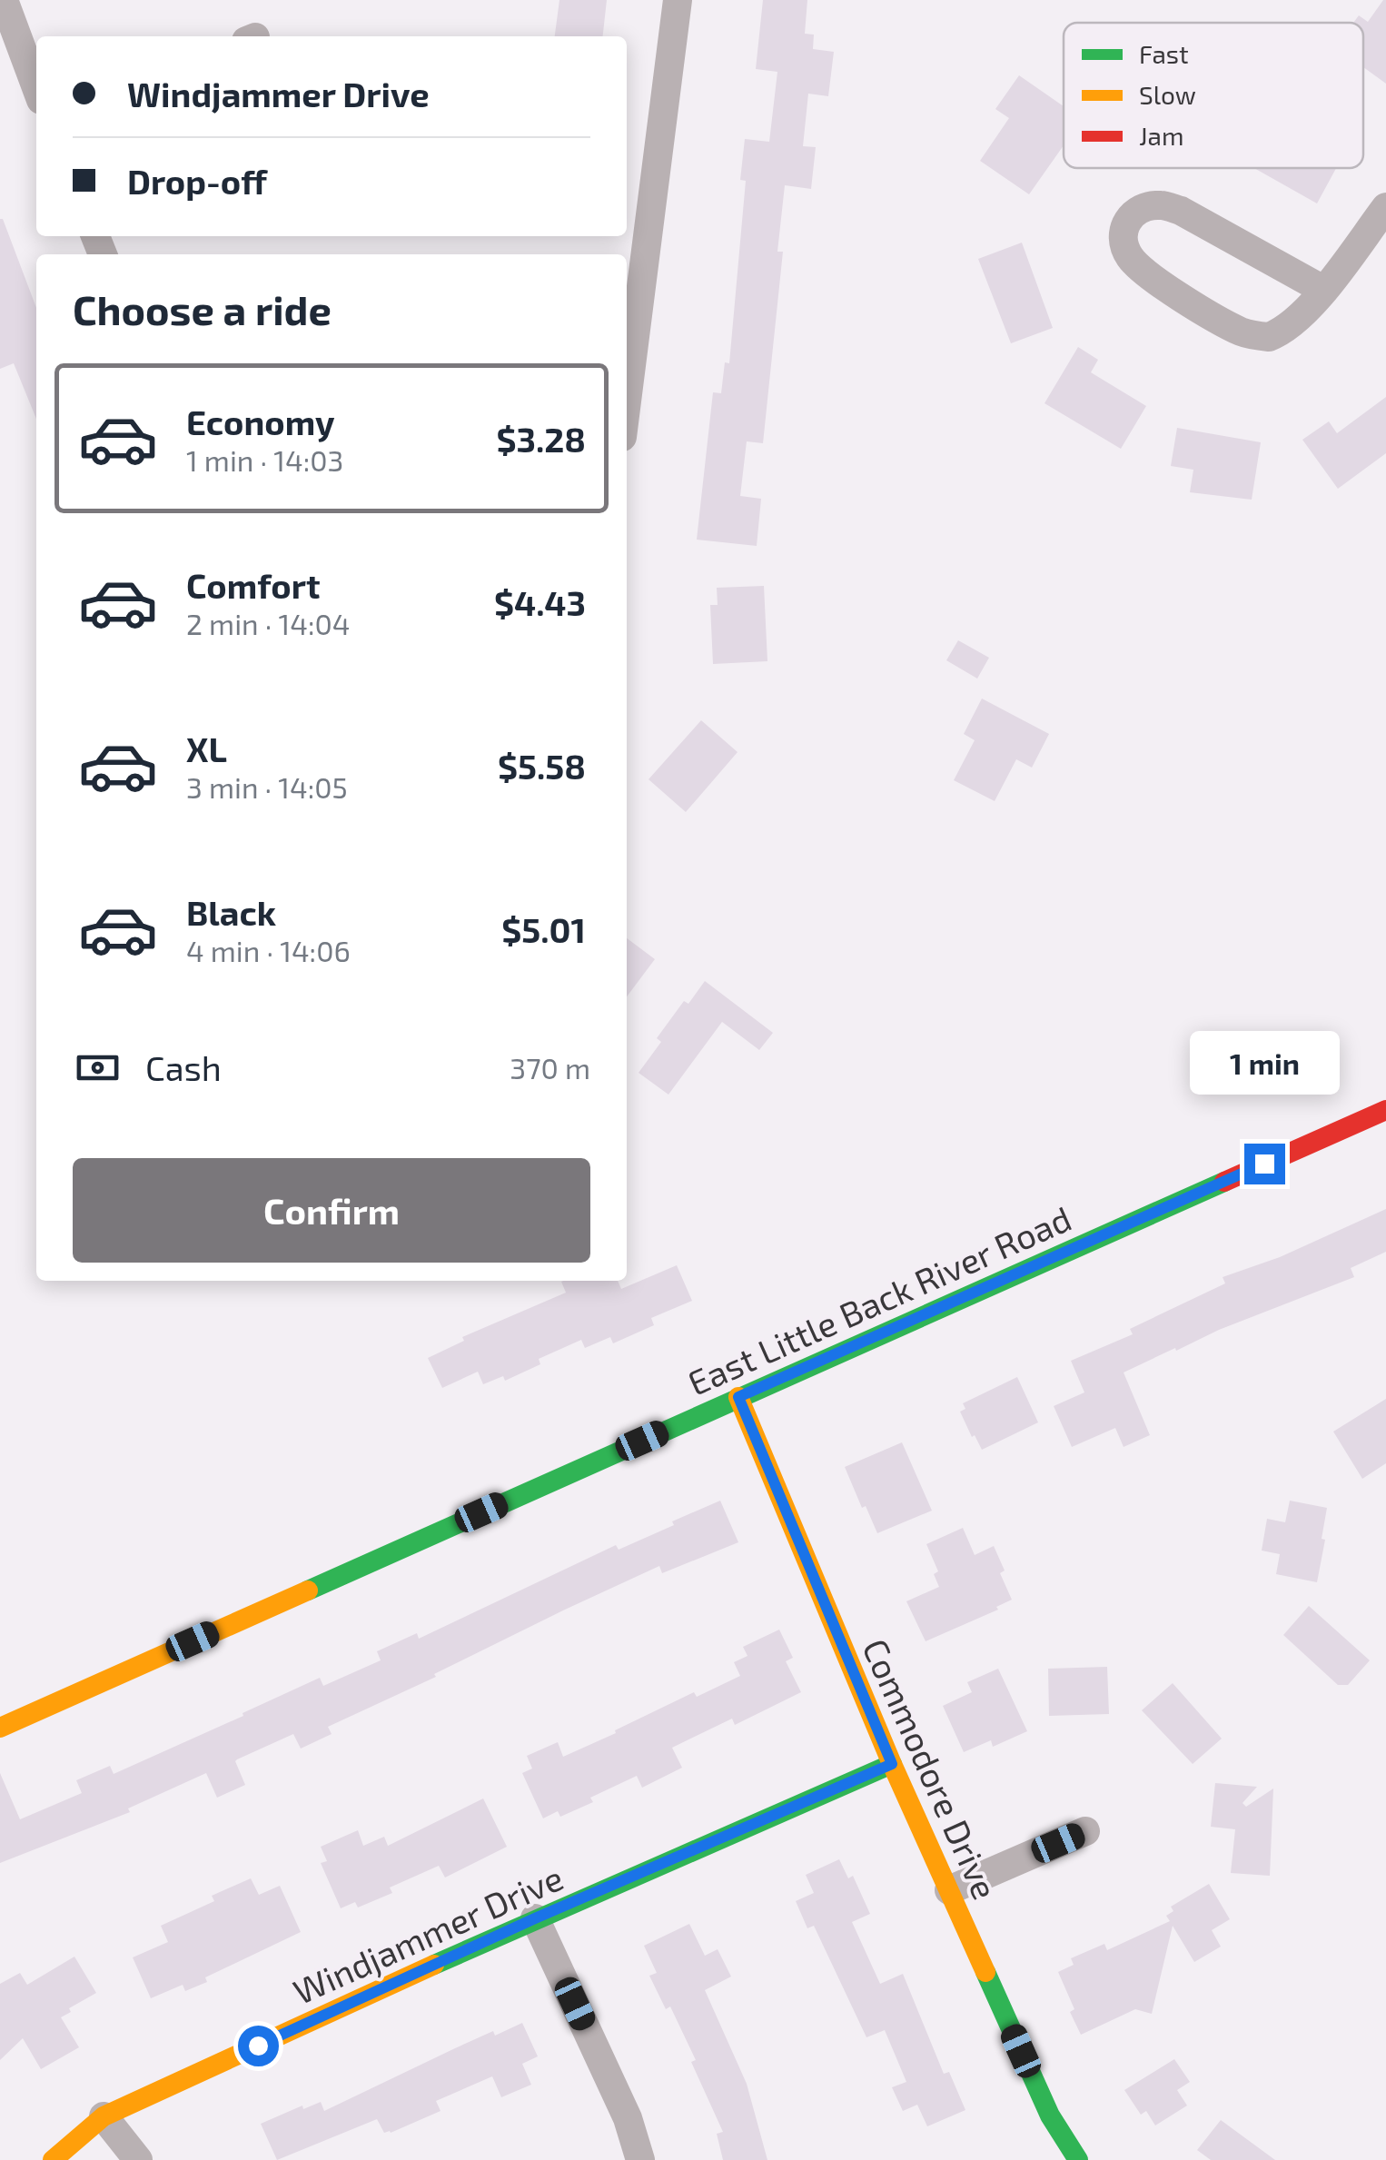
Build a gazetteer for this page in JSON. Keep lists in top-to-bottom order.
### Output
{
  "streets": {
    "street": ["East Little Back River Road", "Commodore Drive", "Windjammer Drive"]
  },
  "crossings": [
    ["East Little Back River Road", "Commodore Drive"],
    ["Commodore Drive", "Windjammer Drive"]
  ],
  "legend": ["Fast", "Slow", "Jam"],
  "page": {
    "banner": ["Windjammer Drive", "Drop-off"],
    "heading": "Choose a ride",
    "list": [
      {
        "name": "Economy",
        "note": "1 min · 14:03",
        "value": "$3.28"
      },
      {
        "name": "Comfort",
        "note": "2 min · 14:04",
        "value": "$4.43"
      },
      {
        "name": "XL",
        "note": "3 min · 14:05",
        "value": "$5.58"
      },
      {
        "name": "Black",
        "note": "4 min · 14:06",
        "value": "$5.01"
      }
    ],
    "pay": ["Cash", "370 m"],
    "bubble": "1 min",
    "buttons": "Confirm"
  }
}
